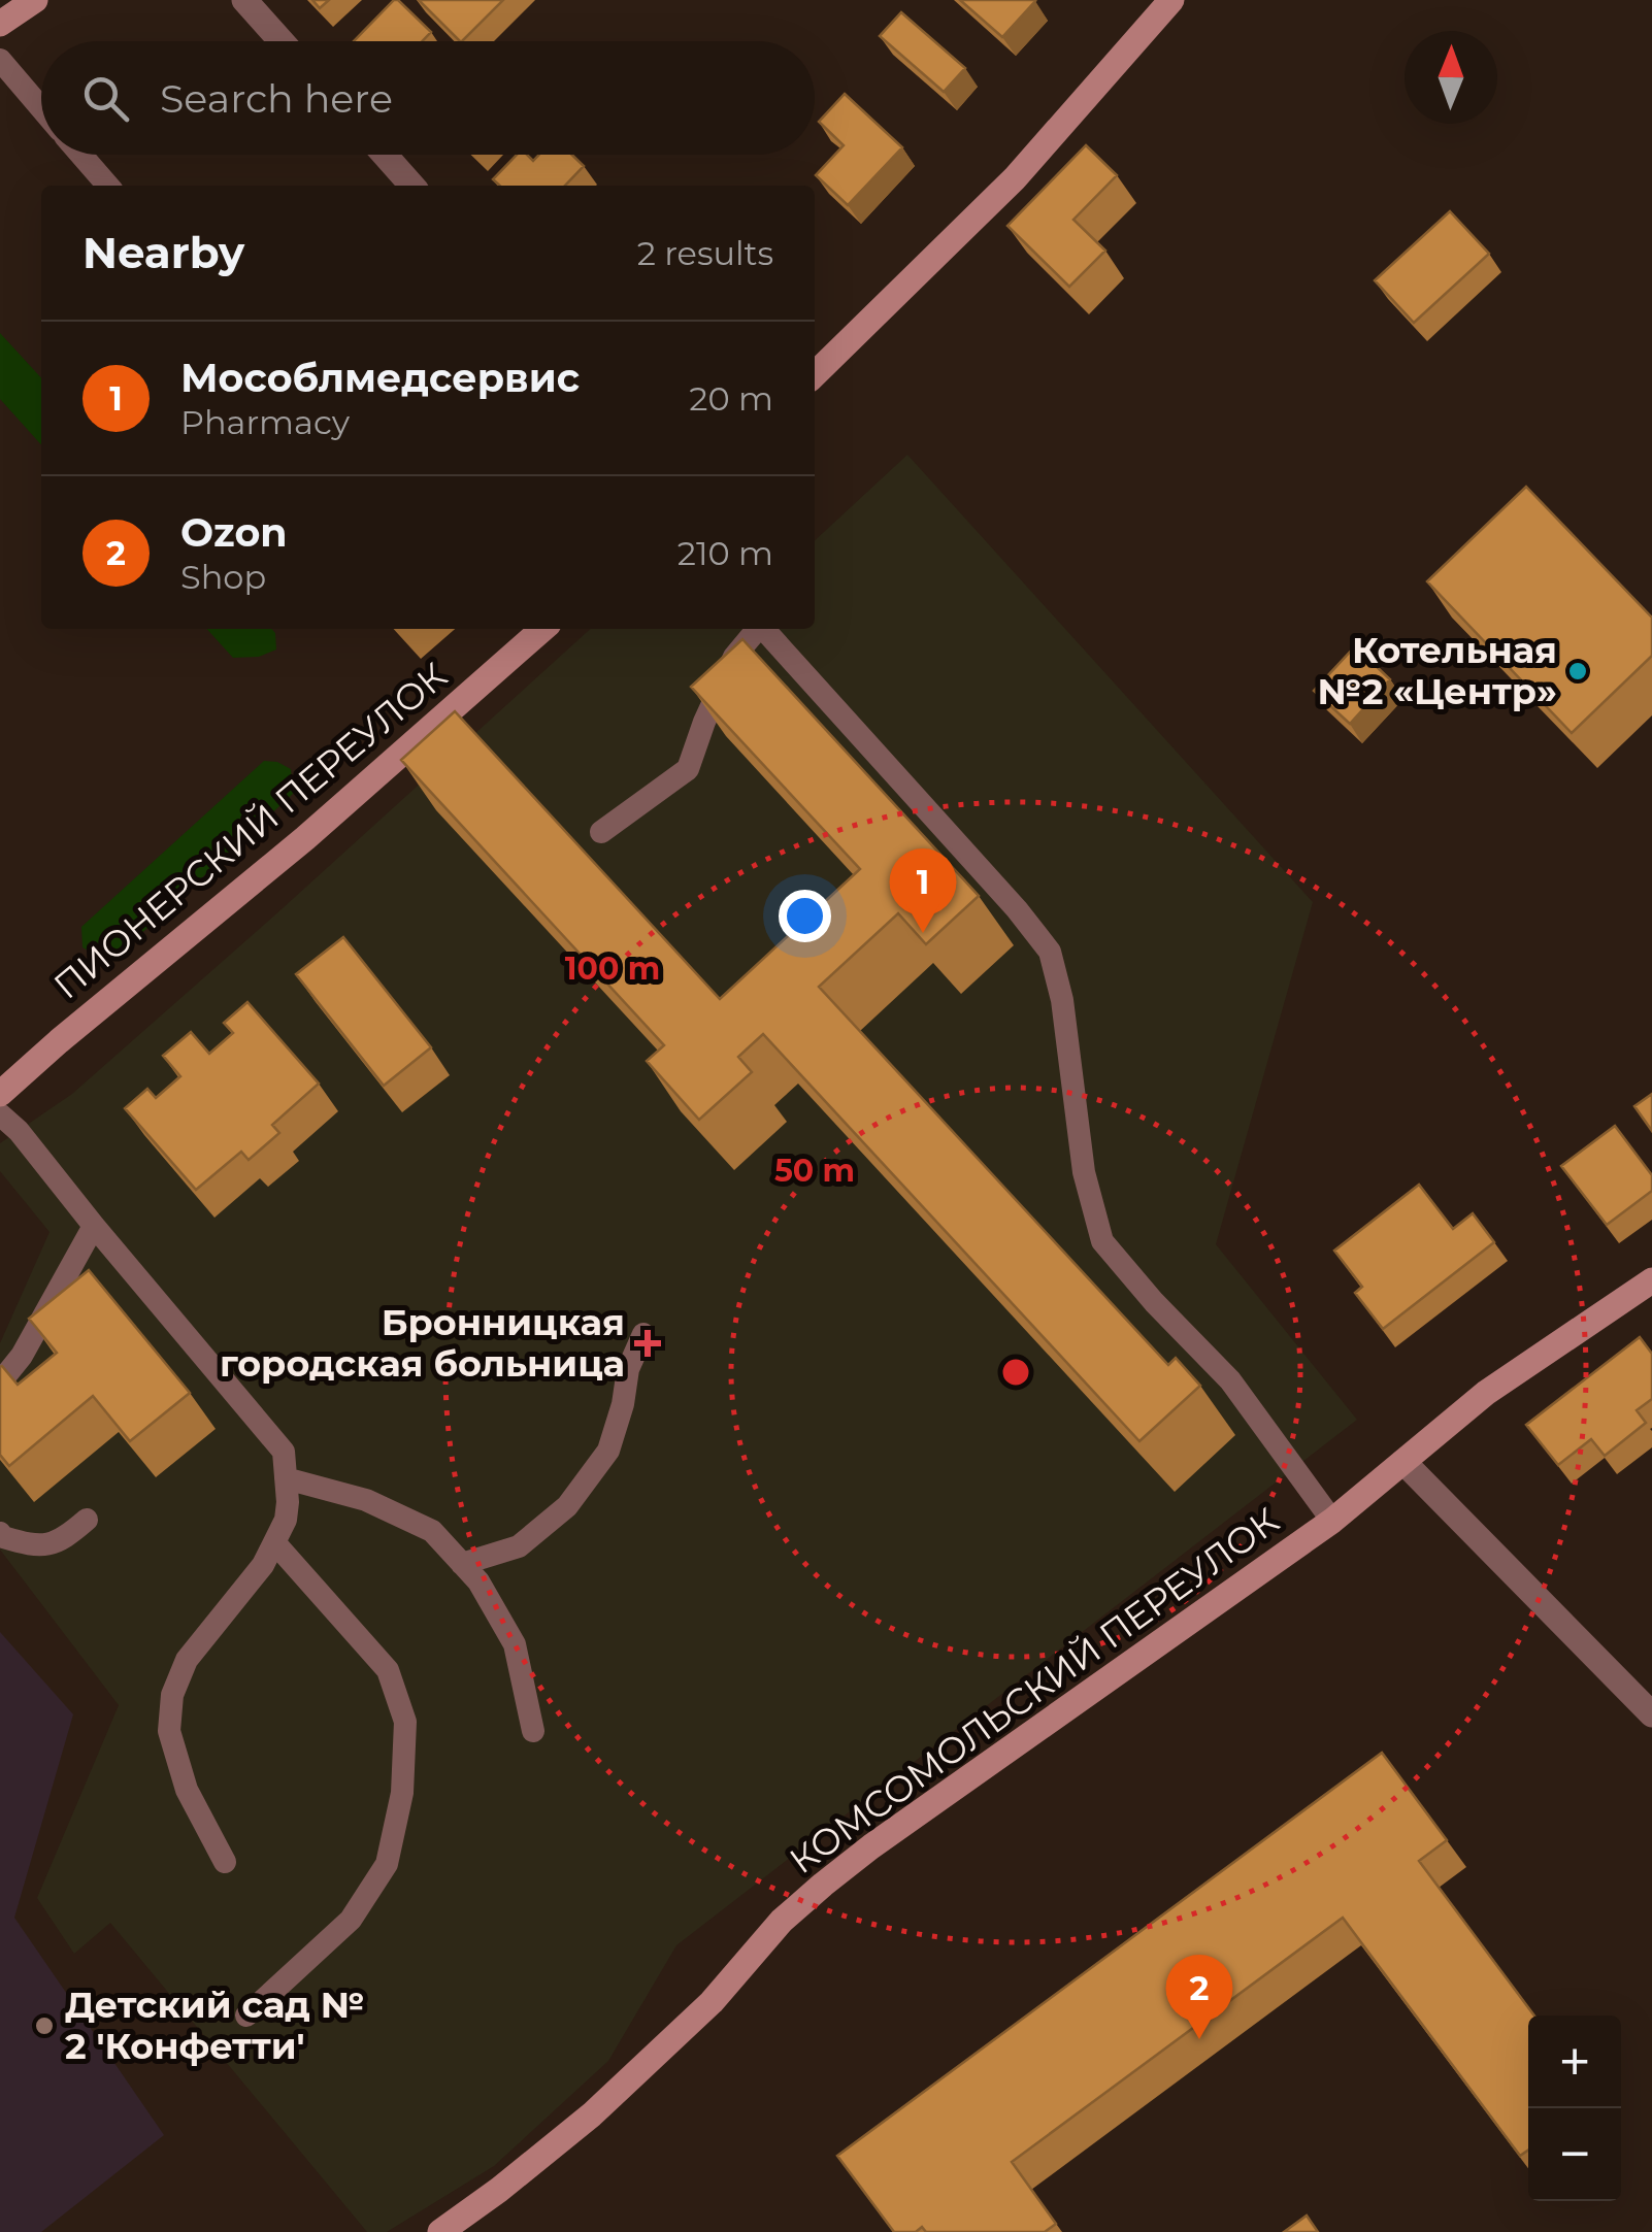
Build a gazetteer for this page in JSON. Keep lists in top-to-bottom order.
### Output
{
  "streets": {
    "street": ["ПИОНЕРСКИЙ ПЕРЕУЛОК", "КОМСОМОЛЬСКИЙ ПЕРЕУЛОК"]
  },
  "places": {
    "other": ["Котельная №2 «Центр»", "Детский сад № 2 'Конфетти'"],
    "health": ["Бронницкая городская больница"]
  },
  "north": "top",
  "page": {
    "search": "Search here",
    "heading": ["Nearby", "2 results"],
    "list": [
      {
        "mark": "1",
        "name": "Мособлмедсервис",
        "note": "Pharmacy",
        "value": "20 m"
      },
      {
        "mark": "2",
        "name": "Ozon",
        "note": "Shop",
        "value": "210 m"
      }
    ],
    "pins": ["1", "2"],
    "map_buttons": ["+", "−"]
  },
  "rings": ["100 m", "50 m"]
}
